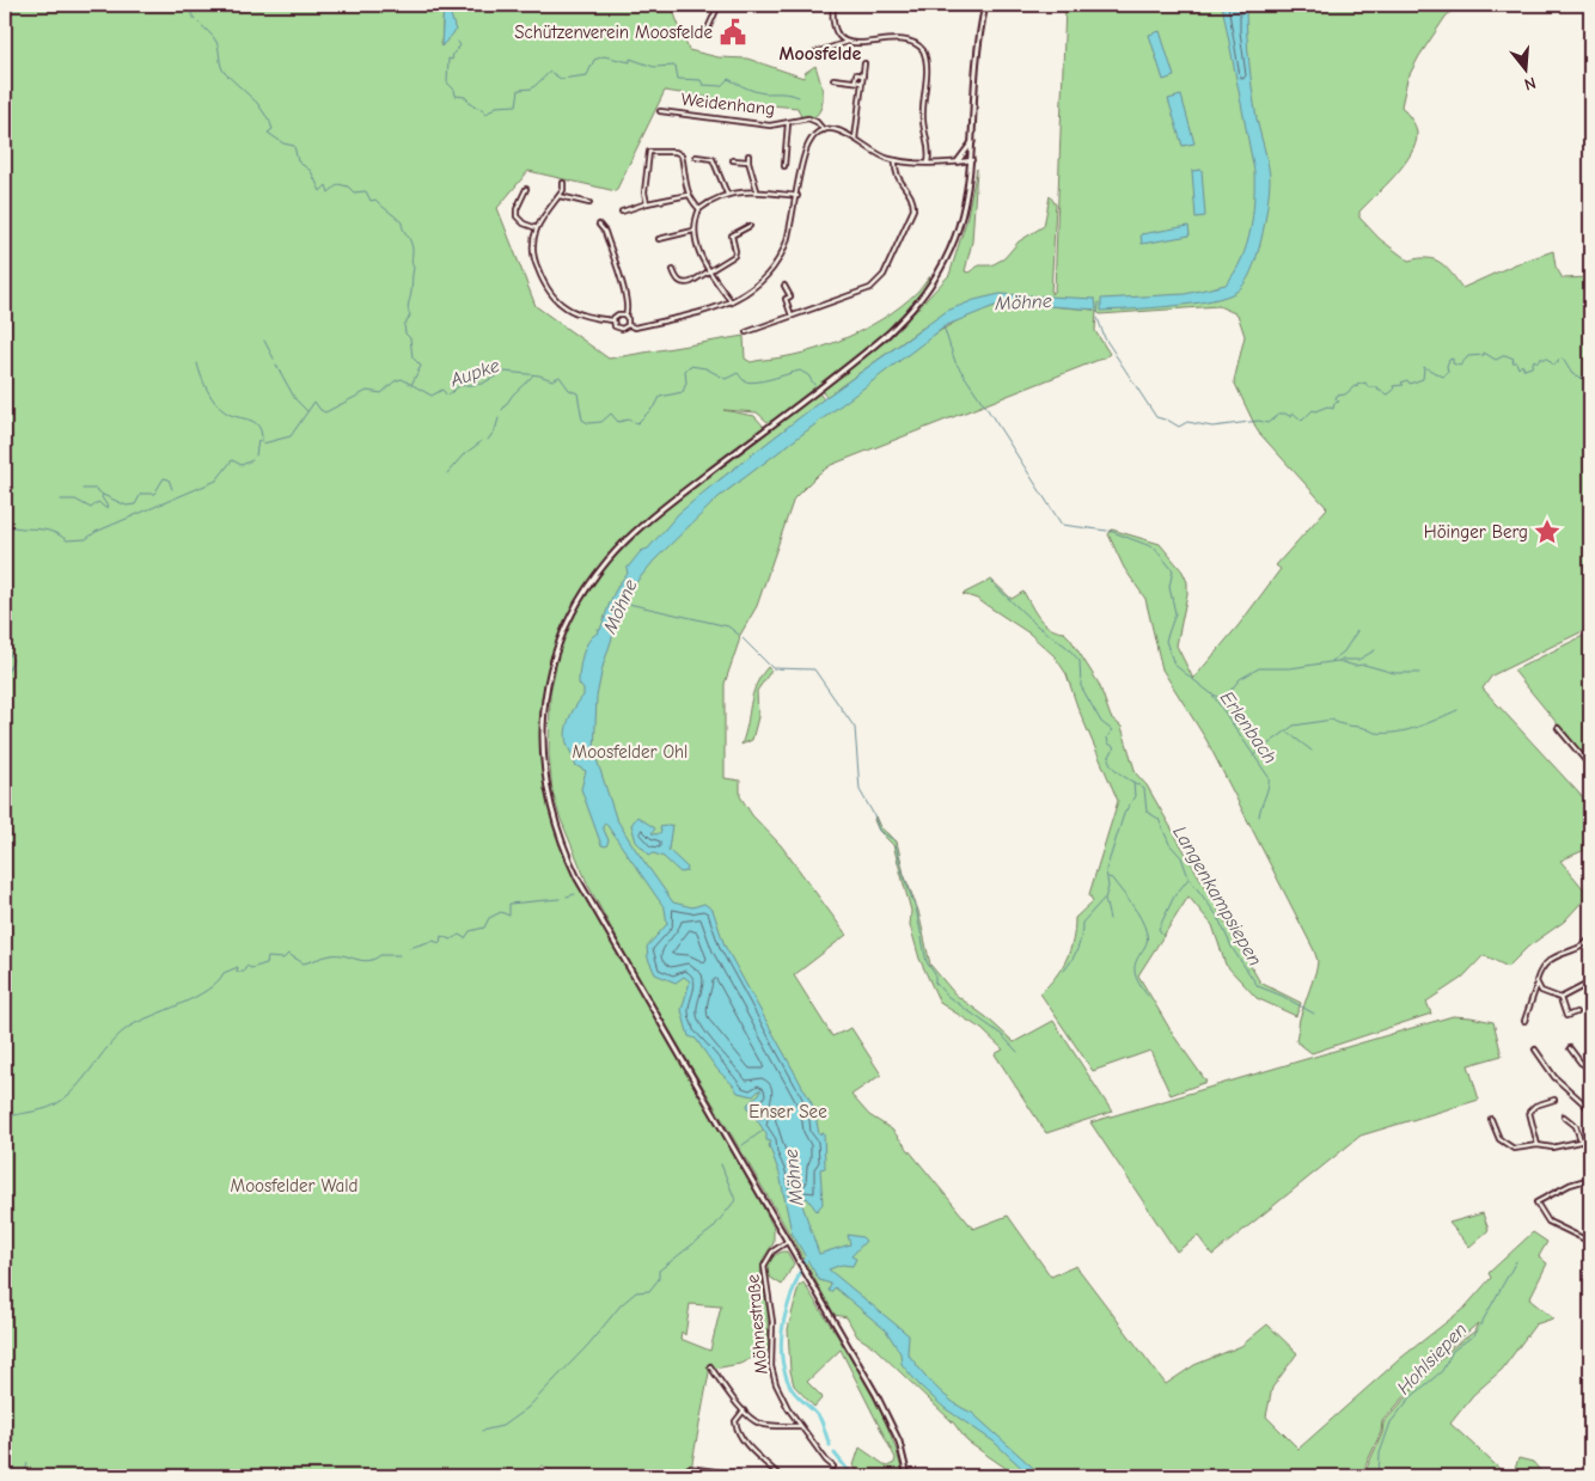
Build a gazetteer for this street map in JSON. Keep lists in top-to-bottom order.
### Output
{
  "streets": {
    "street": ["Weidenhang", "Möhnestraße"]
  },
  "districts": ["Moosfelde"],
  "water": [
    "Möhne",
    "Aupke",
    "Erlenbach",
    "Langenkampsiepen",
    "Hohlsiepen"
  ],
  "parks": ["Moosfelder Ohl", "Enser See", "Moosfelder Wald"],
  "places": {
    "public building": ["Schützenverein Moosfelde"],
    "place": ["Höinger Berg"]
  },
  "north": "bottom"
}
